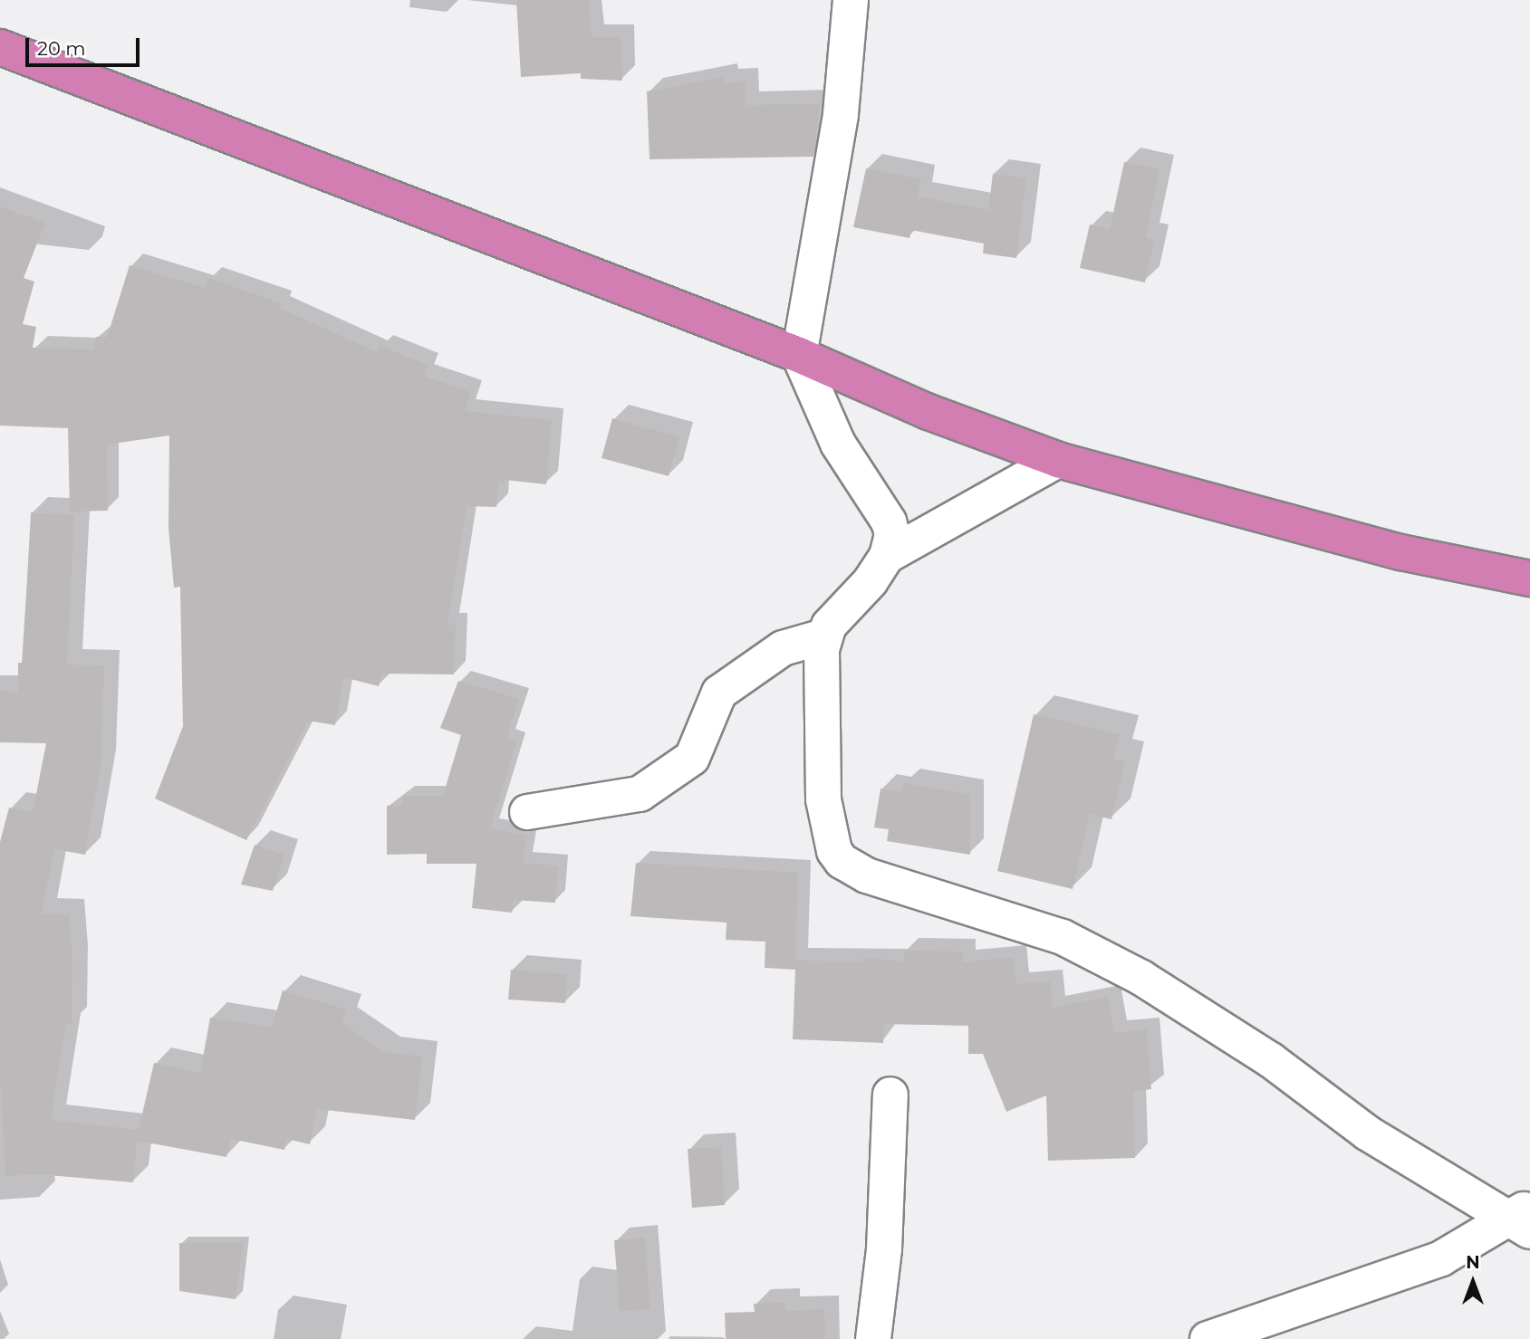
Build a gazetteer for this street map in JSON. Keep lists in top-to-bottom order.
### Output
{
  "scale_bar": "20 m",
  "north": "top"
}
